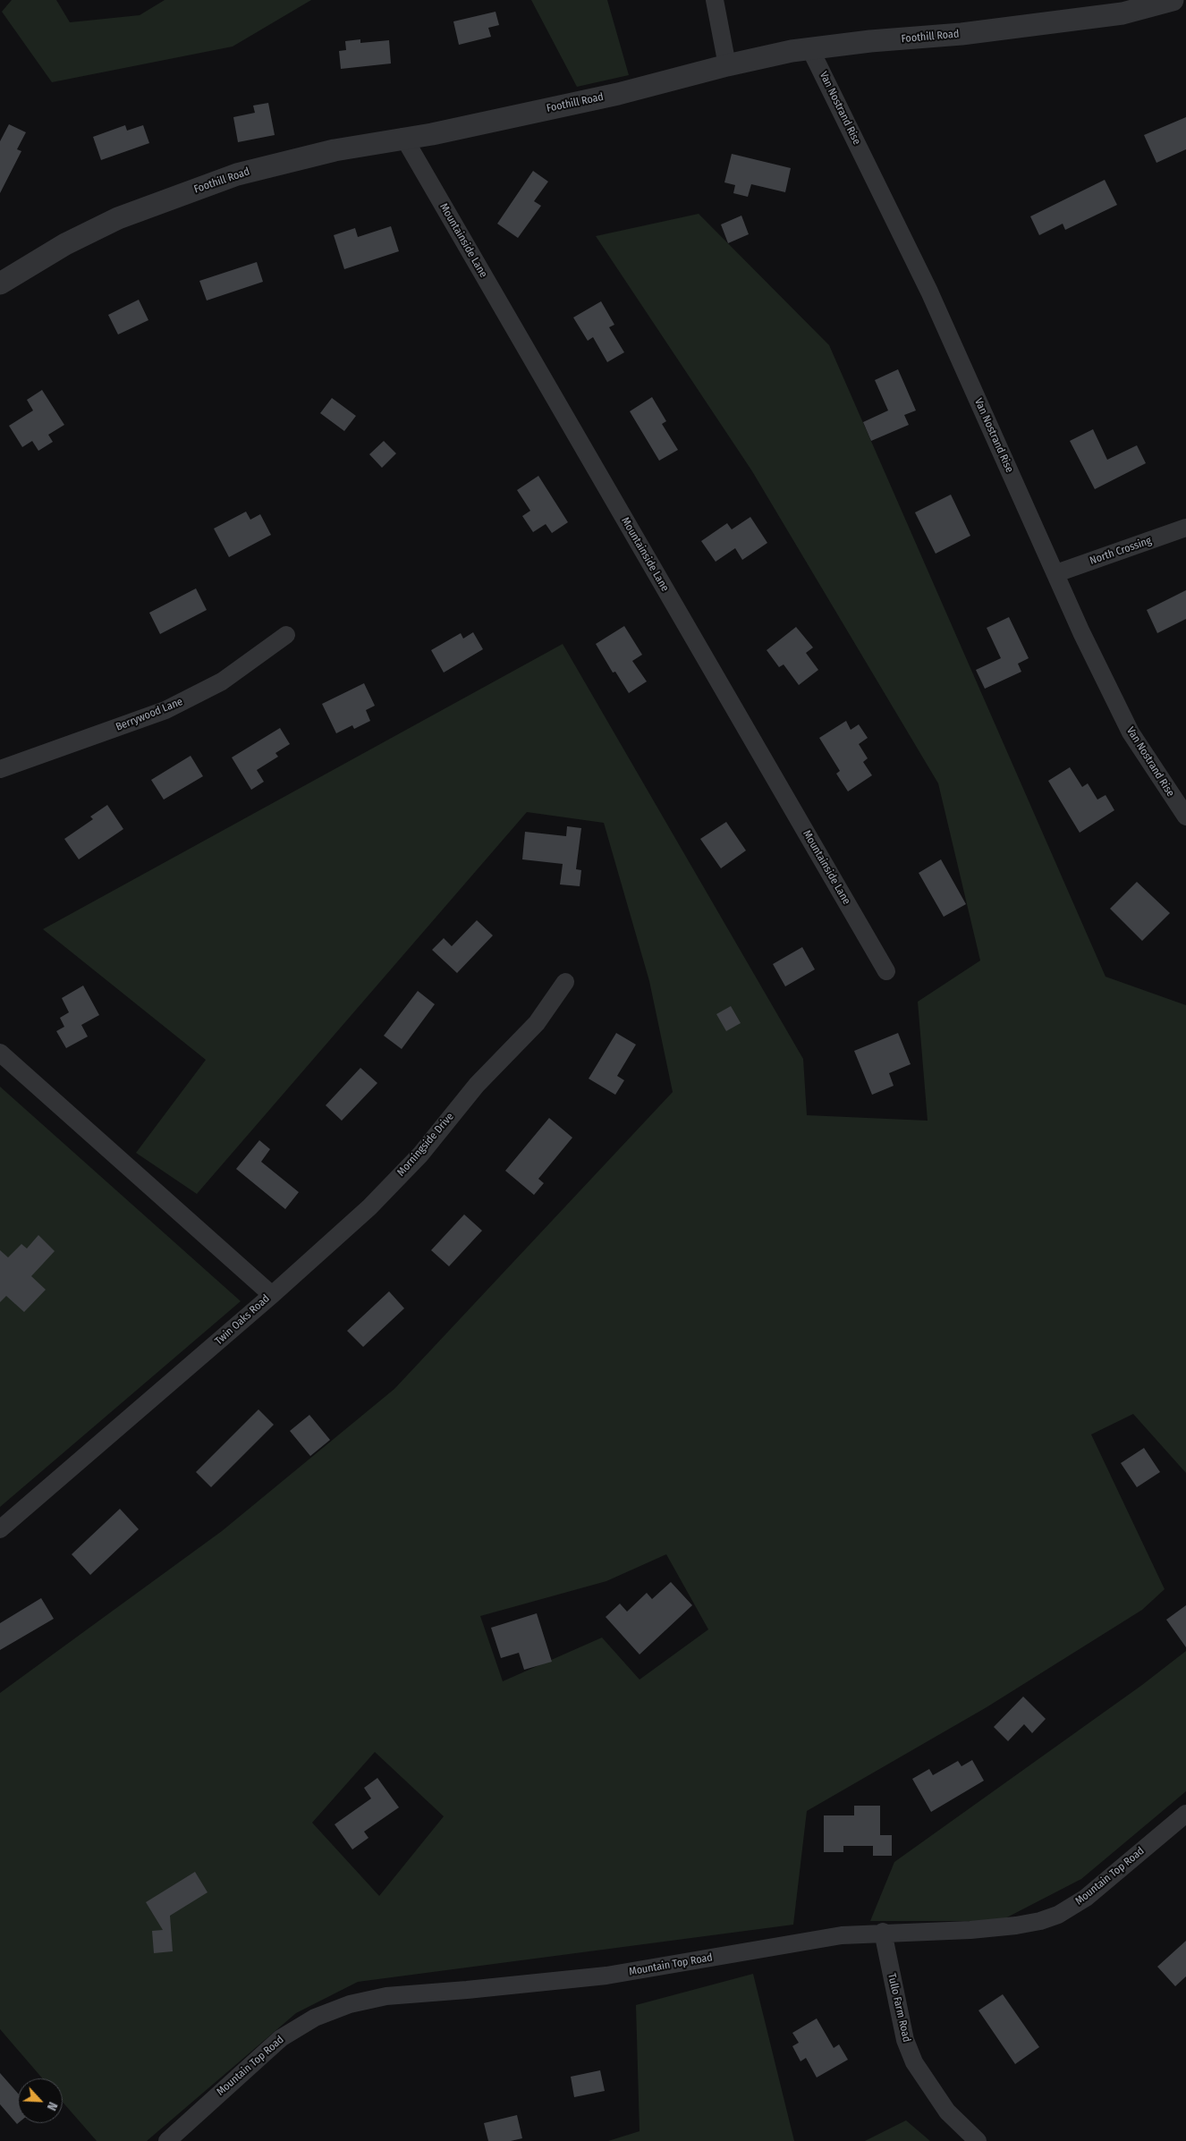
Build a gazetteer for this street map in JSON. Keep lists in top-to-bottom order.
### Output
{
  "streets": {
    "street": [
      "Foothill Road",
      "Van Nostrand Rise",
      "Mountainside Lane",
      "North Crossing",
      "Berrywood Lane",
      "Morningside Drive",
      "Twin Oaks Road",
      "Mountain Top Road",
      "Tullo Farm Road"
    ]
  },
  "crossings": [
    ["Foothill Road", "Van Nostrand Rise"],
    ["Foothill Road", "Mountainside Lane"],
    ["Van Nostrand Rise", "North Crossing"],
    ["Morningside Drive", "Twin Oaks Road"],
    ["Mountain Top Road", "Tullo Farm Road"]
  ],
  "north": "bottom right"
}
